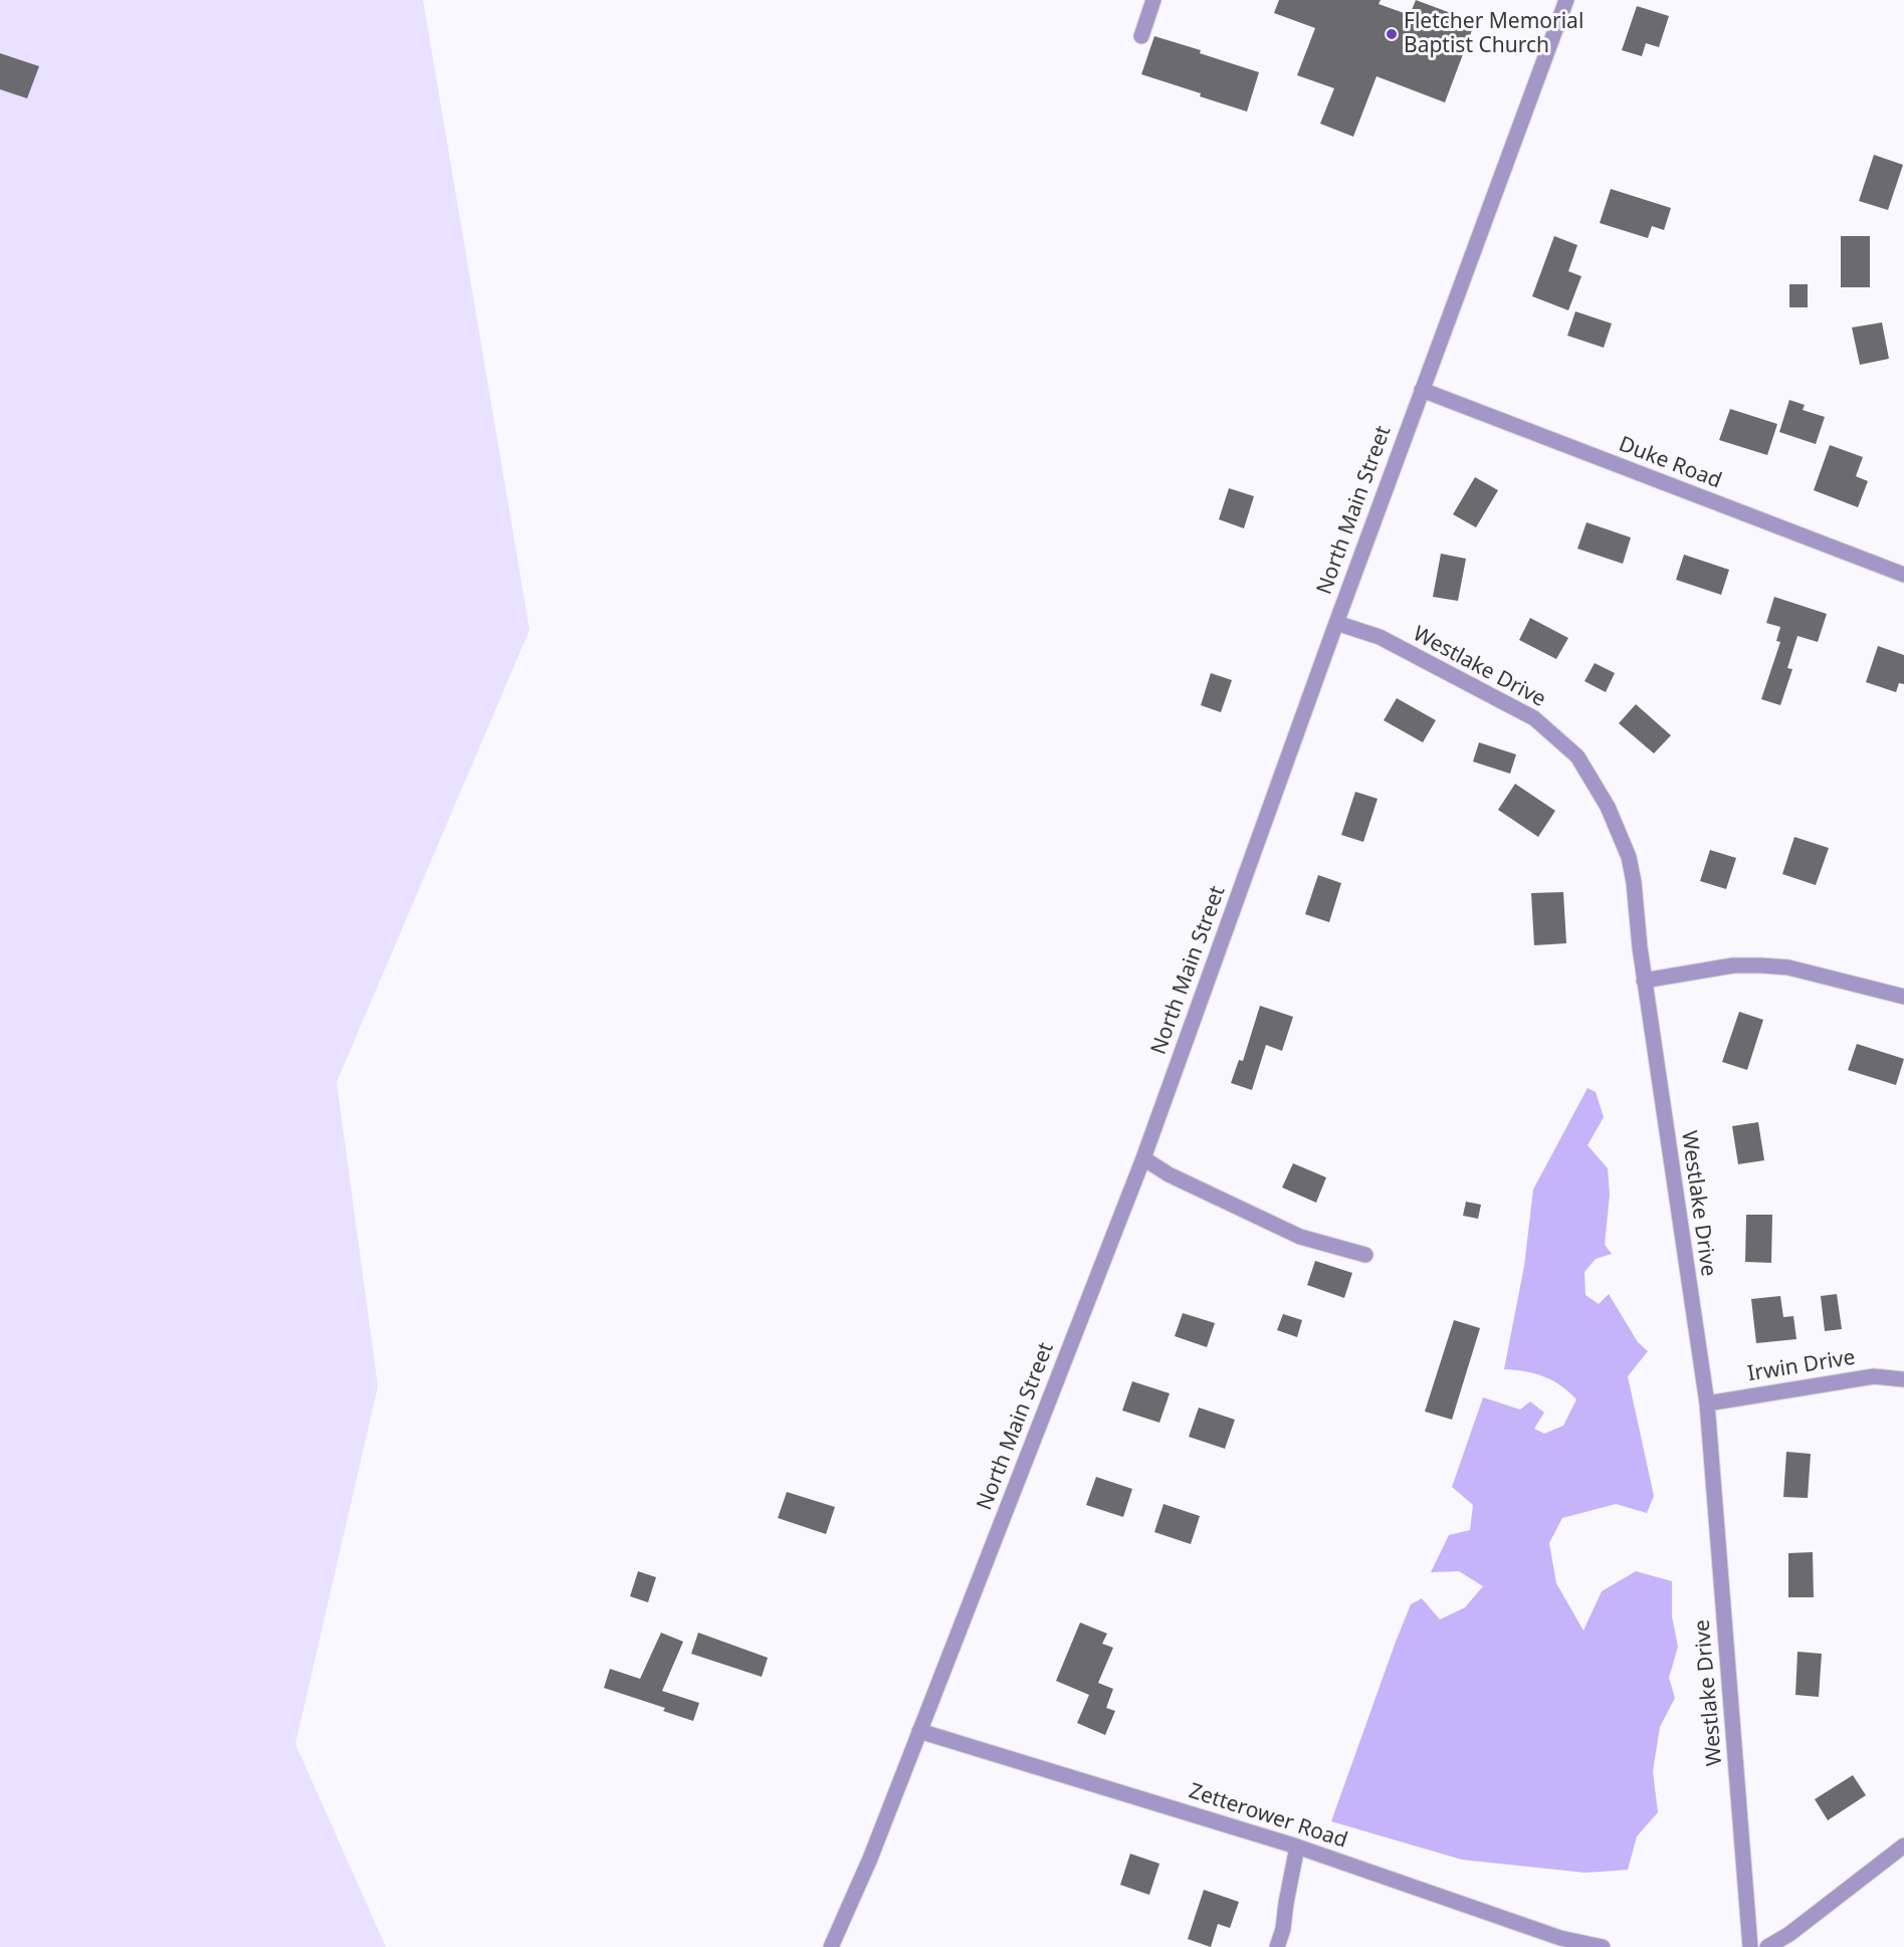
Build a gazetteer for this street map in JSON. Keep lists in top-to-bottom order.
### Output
{
  "streets": {
    "street": [
      "Duke Road",
      "North Main Street",
      "Westlake Drive",
      "Irwin Drive",
      "Zetterower Road"
    ]
  },
  "crossings": [
    ["Duke Road", "North Main Street"],
    ["North Main Street", "Westlake Drive"],
    ["North Main Street", "Zetterower Road"],
    ["Westlake Drive", "Irwin Drive"]
  ],
  "places": ["Fletcher Memorial Baptist Church"]
}
